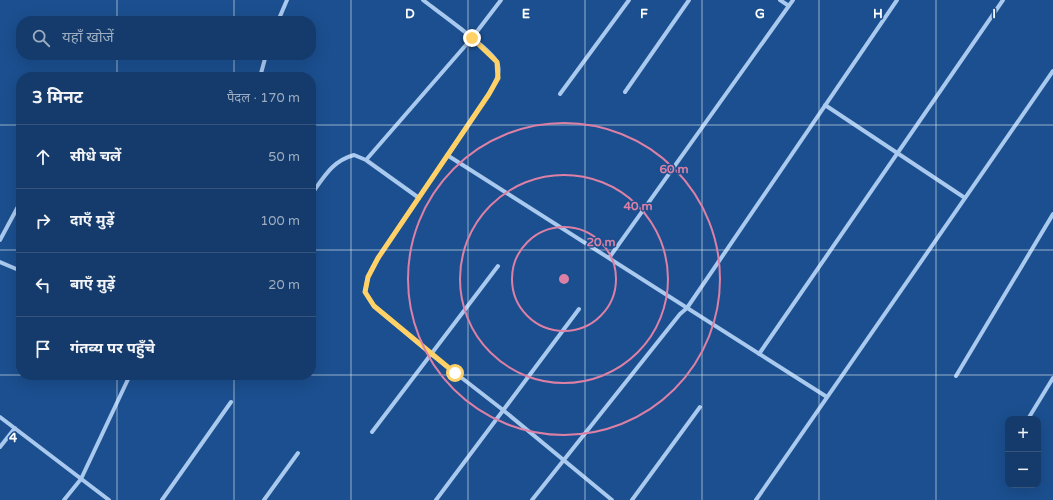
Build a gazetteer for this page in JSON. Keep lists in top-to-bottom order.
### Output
{
  "page": {
    "search": "यहाँ खोजें",
    "heading": ["3 मिनट", "पैदल · 170 m"],
    "list": [
      ["सीधे चलें", "50 m"],
      ["दाएँ मुड़ें", "100 m"],
      ["बाएँ मुड़ें", "20 m"],
      "गंतव्य पर पहुँचे"
    ],
    "map_buttons": ["+", "−"]
  },
  "grid": {
    "columns": [
      "D",
      "E",
      "F",
      "G",
      "H",
      "I"
    ],
    "rows": ["4"]
  },
  "rings": ["60 m", "40 m", "20 m"]
}
